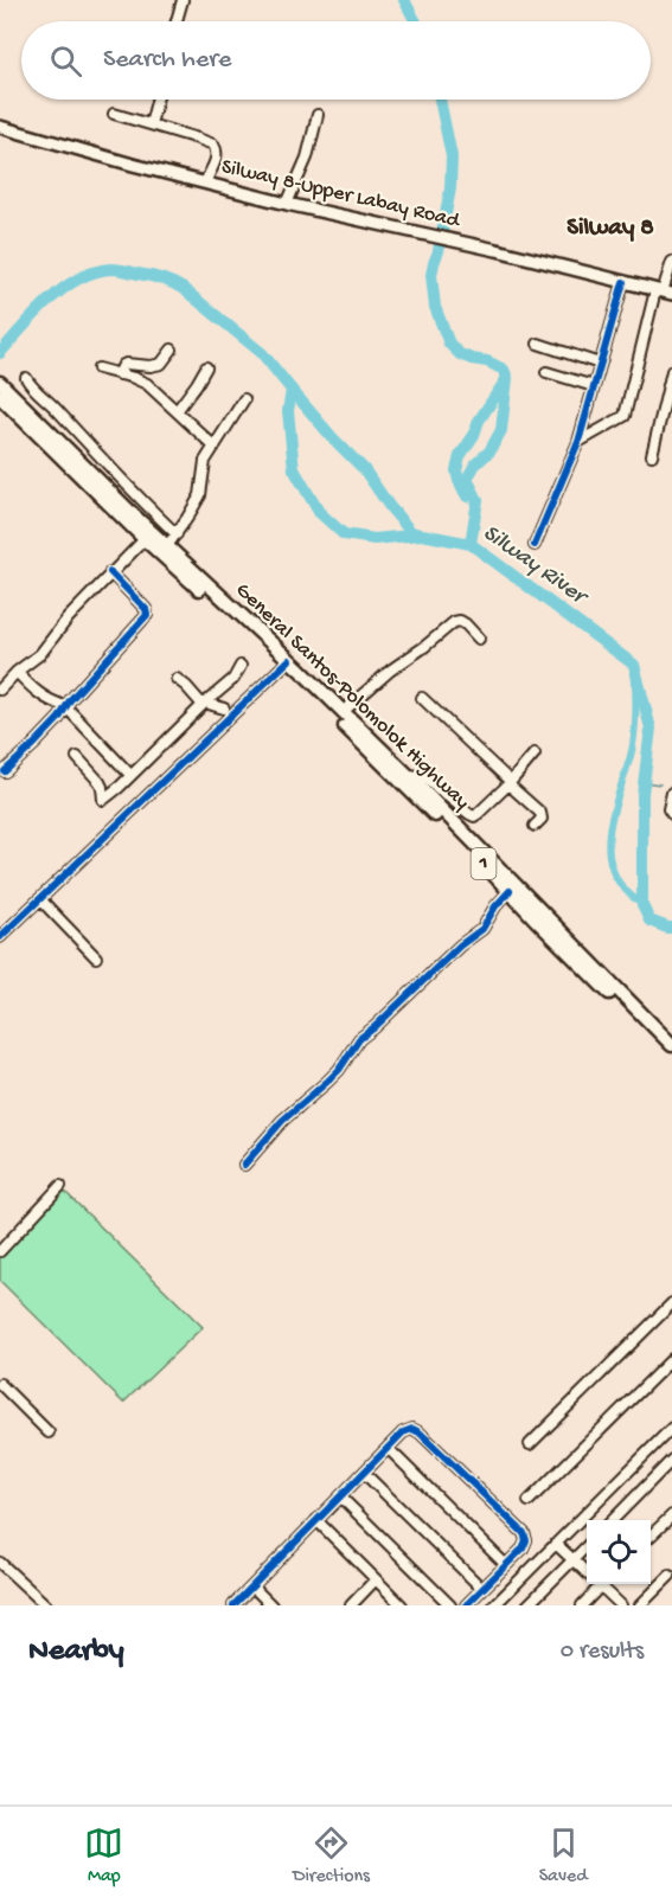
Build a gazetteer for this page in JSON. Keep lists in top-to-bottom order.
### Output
{
  "streets": {
    "highway": ["General Santos-Polomolok Highway", "1"],
    "main road": ["Silway 8-Upper Labay Road"]
  },
  "crossings": [
    ["General Santos-Polomolok Highway", "1"]
  ],
  "districts": ["Silway 8"],
  "water": ["Silway River"],
  "page": {
    "search": "Search here",
    "heading": ["Nearby", "0 results"],
    "nav": ["Map", "Directions", "Saved"]
  }
}
